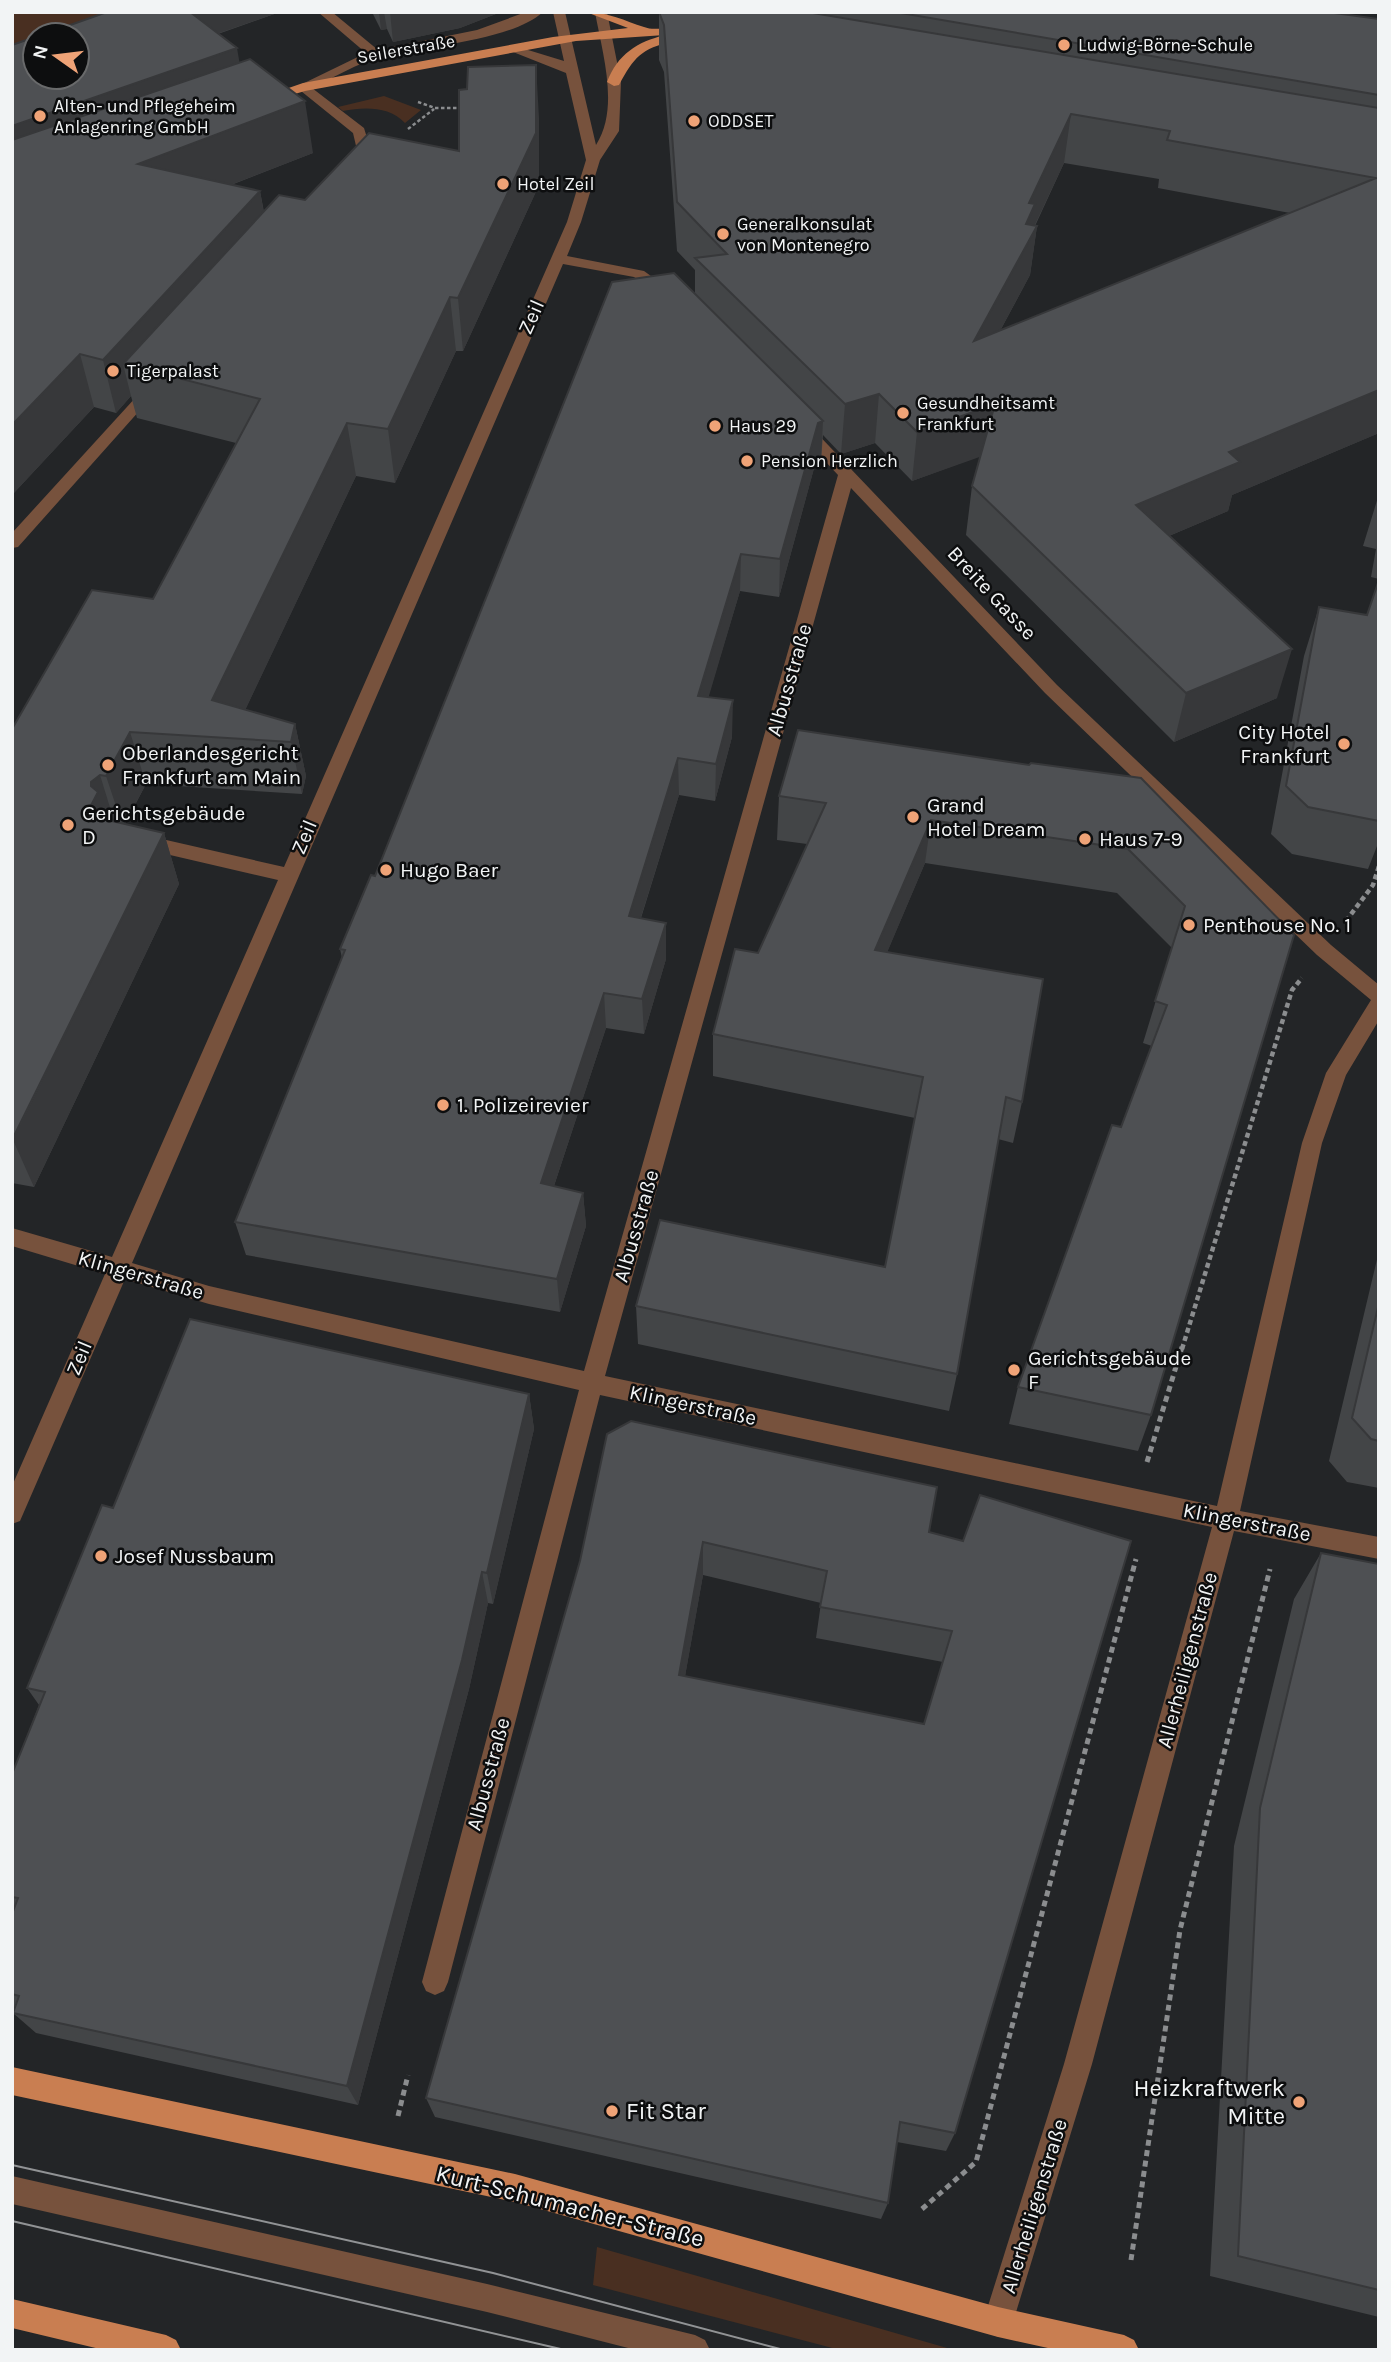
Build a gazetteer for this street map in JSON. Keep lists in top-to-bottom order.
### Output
{
  "streets": {
    "main road": ["Seilerstraße", "Kurt-Schumacher-Straße"],
    "street": [
      "Zeil",
      "Breite Gasse",
      "Albusstraße",
      "Klingerstraße",
      "Allerheiligenstraße"
    ]
  },
  "crossings": [
    ["Seilerstraße", "Zeil"],
    ["Zeil", "Klingerstraße"],
    ["Breite Gasse", "Albusstraße"],
    ["Albusstraße", "Klingerstraße"],
    ["Klingerstraße", "Allerheiligenstraße"],
    ["Allerheiligenstraße", "Kurt-Schumacher-Straße"]
  ],
  "places": [
    "Ludwig-Börne-Schule",
    "Alten- und Pflegeheim Anlagenring GmbH",
    "ODDSET",
    "Hotel Zeil",
    "Generalkonsulat von Montenegro",
    "Tigerpalast",
    "Gesundheitsamt Frankfurt",
    "Haus 29",
    "Pension Herzlich",
    "City Hotel Frankfurt",
    "Oberlandesgericht Frankfurt am Main",
    "Grand Hotel Dream",
    "Gerichtsgebäude D",
    "Haus 7-9",
    "Hugo Baer",
    "Penthouse No. 1",
    "1. Polizeirevier",
    "Gerichtsgebäude F",
    "Josef Nussbaum",
    "Heizkraftwerk Mitte",
    "Fit Star"
  ],
  "north": "left"
}
